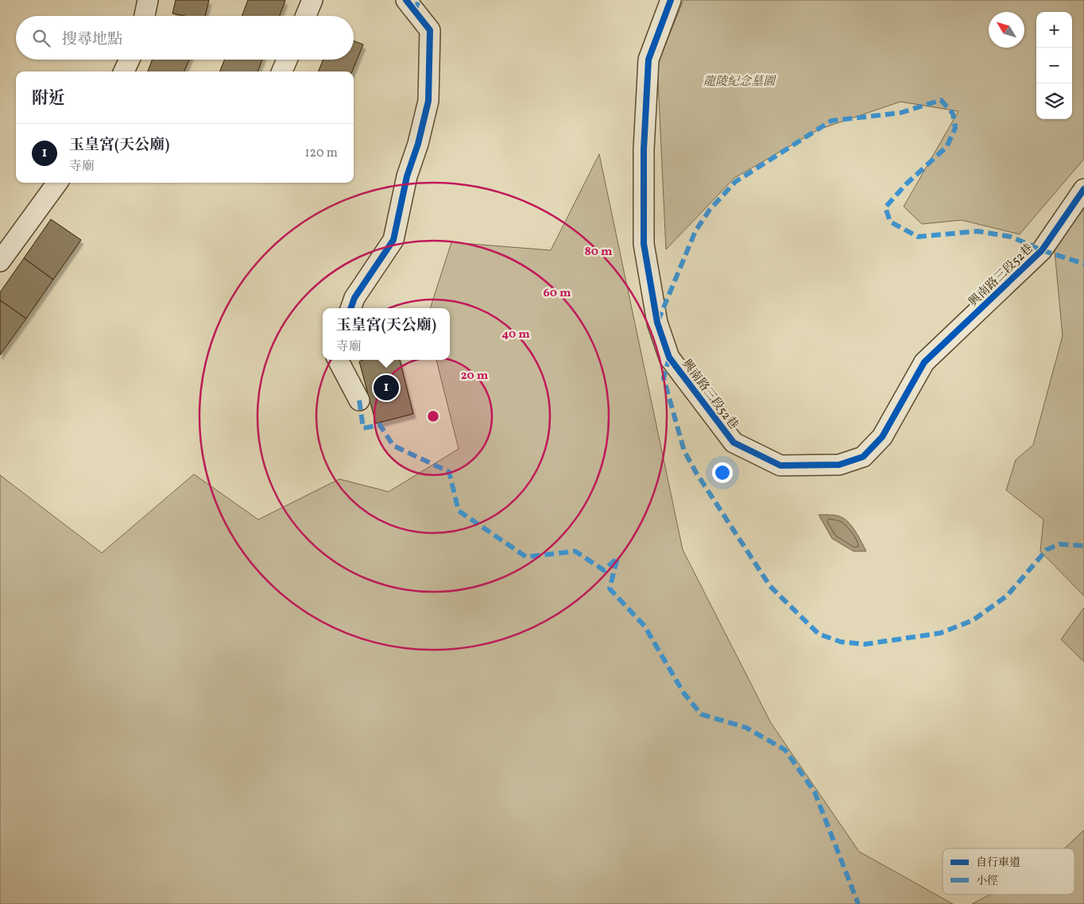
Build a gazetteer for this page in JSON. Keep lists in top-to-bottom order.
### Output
{
  "streets": {
    "street": ["興南路三段52巷"]
  },
  "parks": ["龍陵紀念墓園"],
  "legend": ["自行車道", "小徑"],
  "north": "top left",
  "page": {
    "map_buttons": ["+", "−"],
    "search": "搜尋地點",
    "heading": "附近",
    "list": [
      {
        "mark": "1",
        "name": "玉皇宮(天公廟)",
        "note": "寺廟",
        "value": "120 m"
      }
    ],
    "popup": ["玉皇宮(天公廟)", "寺廟"],
    "pins": "1"
  },
  "rings": [
    "80 m",
    "60 m",
    "40 m",
    "20 m"
  ]
}
